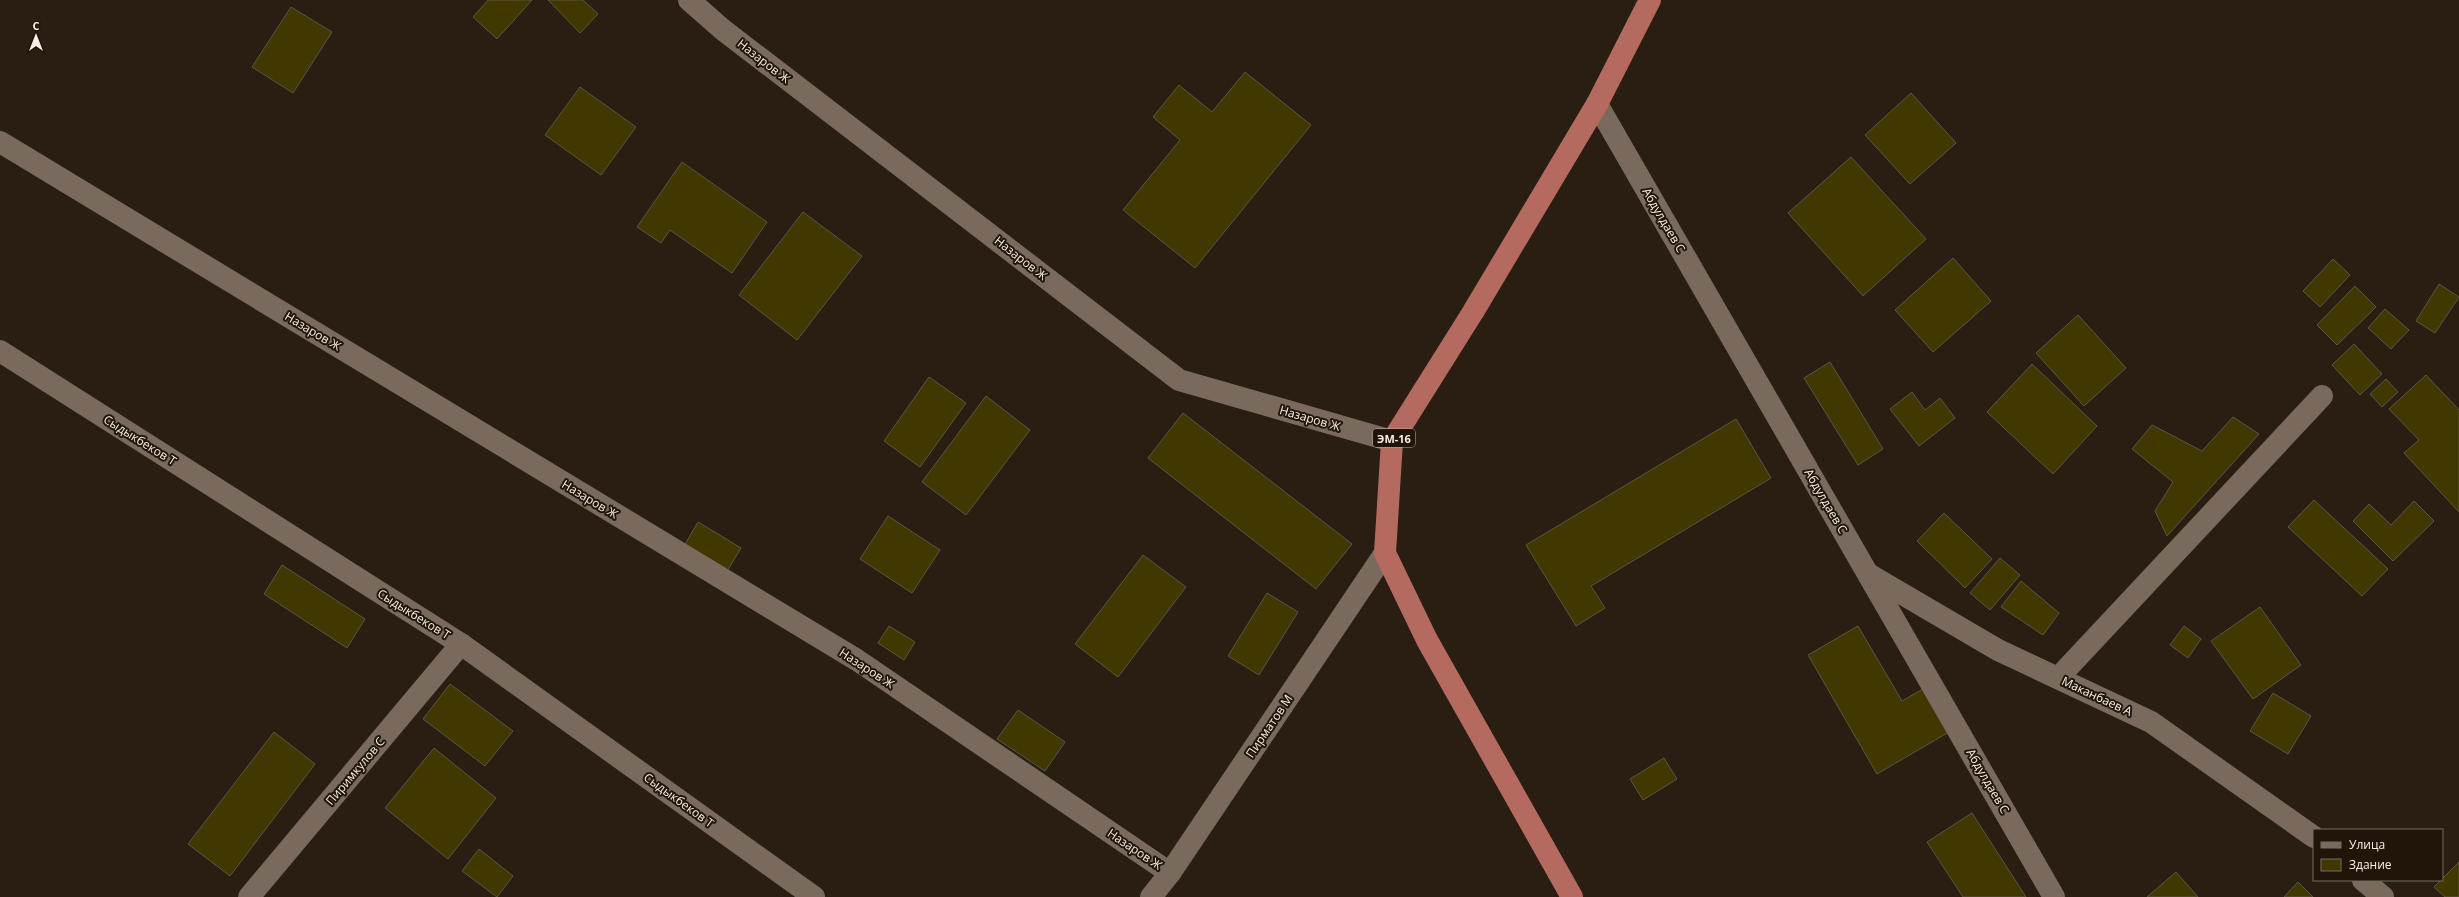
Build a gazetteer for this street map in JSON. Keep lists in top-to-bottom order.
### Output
{
  "streets": {
    "highway": ["ЭМ-16"],
    "street": [
      "Назаров Ж",
      "Абдулдаев С",
      "Сыдыкбеков Т",
      "Маканбаев А",
      "Пирматов М",
      "Пиримкулов С"
    ]
  },
  "crossings": [
    ["Назаров Ж", "ЭМ-16"],
    ["Назаров Ж", "Пирматов М"],
    ["Абдулдаев С", "ЭМ-16"],
    ["Абдулдаев С", "Маканбаев А"],
    ["ЭМ-16", "Пирматов М"],
    ["Сыдыкбеков Т", "Пиримкулов С"]
  ],
  "legend": ["Улица", "Здание"],
  "north": "top"
}
